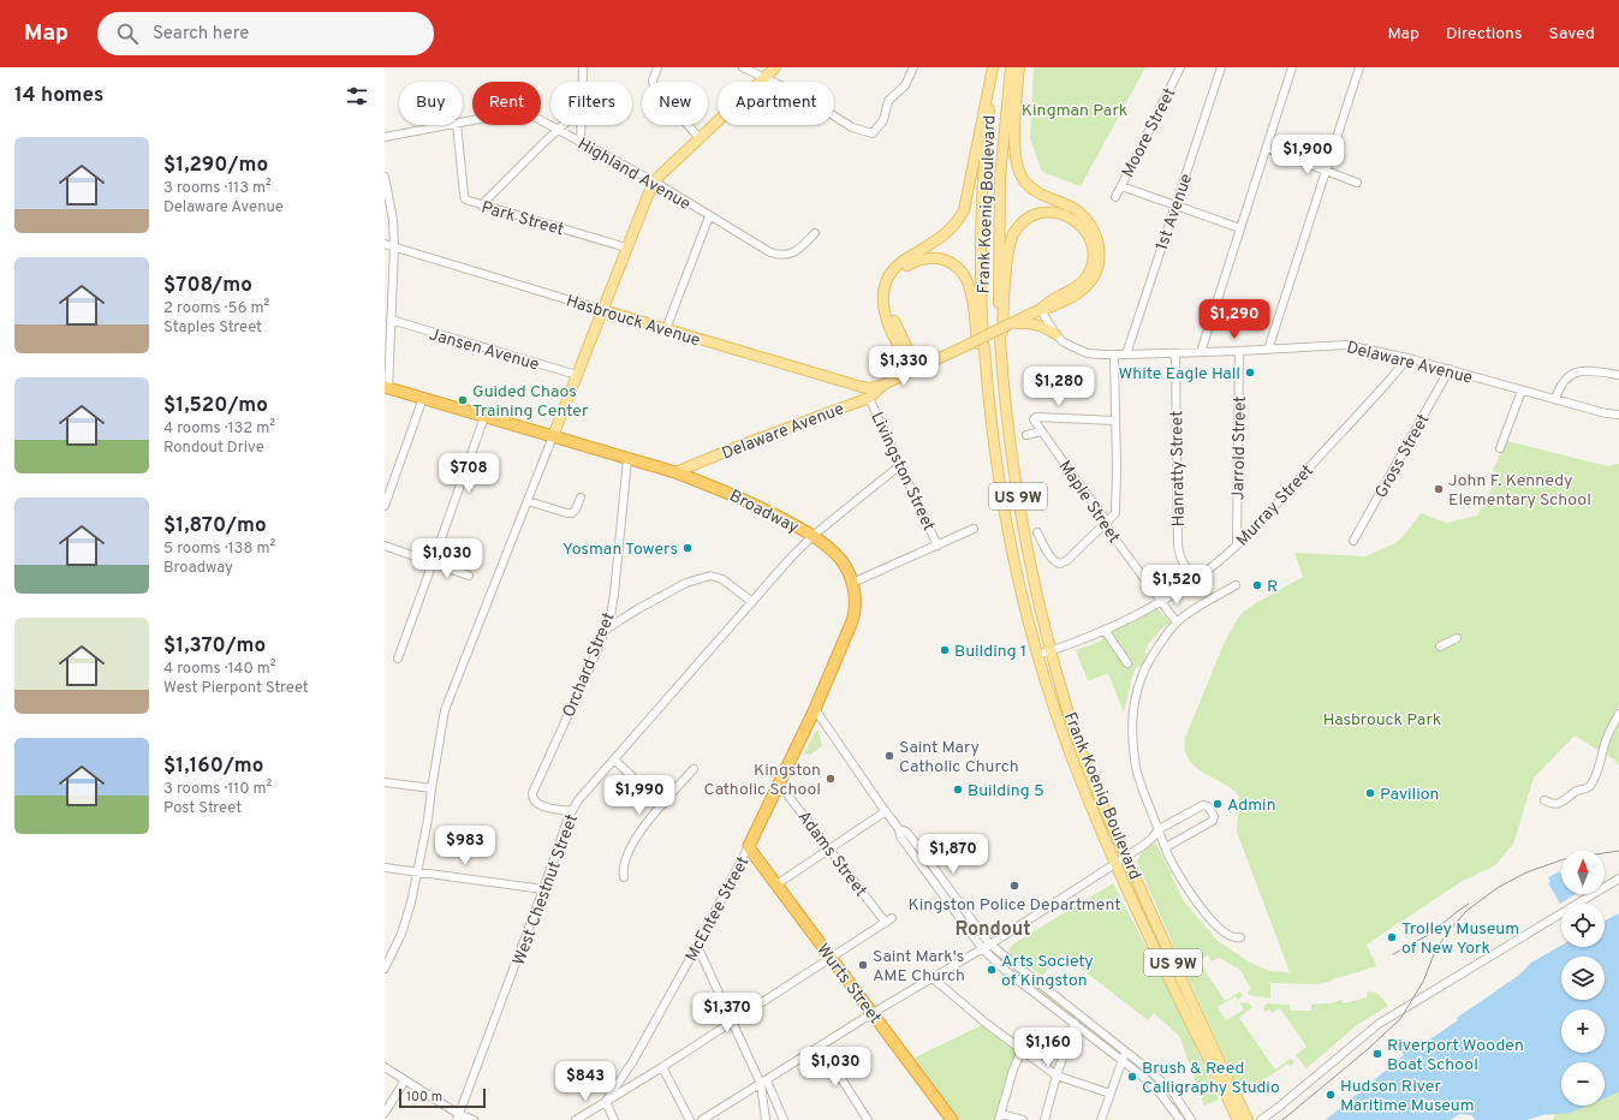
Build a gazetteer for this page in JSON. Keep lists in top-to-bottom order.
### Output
{
  "streets": {
    "highway": ["Broadway", "McEntee Street", "Wurts Street"],
    "main road": [
      "Frank Koenig Boulevard",
      "Hasbrouck Avenue",
      "Delaware Avenue",
      "US 9W"
    ],
    "street": [
      "Moore Street",
      "Highland Avenue",
      "1st Avenue",
      "Park Street",
      "Jansen Avenue",
      "Jarrold Street",
      "Gross Street",
      "Hanratty Street",
      "Livingston Street",
      "Maple Street",
      "Murray Street",
      "Orchard Street",
      "Adams Street",
      "West Chestnut Street"
    ]
  },
  "crossings": [
    ["Frank Koenig Boulevard", "Murray Street"],
    ["1st Avenue", "Delaware Avenue"],
    ["Hasbrouck Avenue", "Delaware Avenue"],
    ["Delaware Avenue", "Jarrold Street"],
    ["Delaware Avenue", "Gross Street"],
    ["Delaware Avenue", "Hanratty Street"],
    ["Delaware Avenue", "Livingston Street"],
    ["Delaware Avenue", "Murray Street"],
    ["Delaware Avenue", "Broadway"],
    ["Jarrold Street", "Murray Street"],
    ["Hanratty Street", "Murray Street"],
    ["Livingston Street", "West Chestnut Street"],
    ["Maple Street", "Murray Street"],
    ["Broadway", "Orchard Street"],
    ["Broadway", "West Chestnut Street"],
    ["Broadway", "McEntee Street"],
    ["Orchard Street", "West Chestnut Street"],
    ["Adams Street", "McEntee Street"],
    ["Adams Street", "Wurts Street"],
    ["McEntee Street", "Wurts Street"]
  ],
  "districts": ["Rondout"],
  "parks": ["Kingman Park", "Hasbrouck Park"],
  "places": [
    "White Eagle Hall",
    "Guided Chaos Training Center",
    "John F. Kennedy Elementary School",
    "Yosman Towers",
    "R",
    "Building 1",
    "Saint Mary Catholic Church",
    "Kingston Catholic School",
    "Building 5",
    "Pavilion",
    "Admin",
    "Kingston Police Department",
    "Trolley Museum of New York",
    "Saint Mark's AME Church",
    "Arts Society of Kingston",
    "Riverport Wooden Boat School",
    "Brush & Reed Calligraphy Studio",
    "Hudson River Maritime Museum"
  ],
  "scale_bar": "100 m",
  "north": "top",
  "page": {
    "header": "Map",
    "search": "Search here",
    "nav": ["Map", "Directions", "Saved"],
    "heading": "14 homes",
    "chip": [
      "Buy",
      "Rent",
      "Filters",
      "New",
      "Apartment"
    ],
    "list": [
      {
        "name": "$1,290/mo",
        "note": "3 rooms · 113 m² · Delaware Avenue"
      },
      {
        "name": "$708/mo",
        "note": "2 rooms · 56 m² · Staples Street"
      },
      {
        "name": "$1,520/mo",
        "note": "4 rooms · 132 m² · Rondout Drive"
      },
      {
        "name": "$1,870/mo",
        "note": "5 rooms · 138 m² · Broadway"
      },
      {
        "name": "$1,370/mo",
        "note": "4 rooms · 140 m² · West Pierpont Street"
      },
      {
        "name": "$1,160/mo",
        "note": "3 rooms · 110 m² · Post Street"
      }
    ],
    "price": [
      "$1,900",
      "$1,290",
      "$1,330",
      "$1,280",
      "$708",
      "$1,030",
      "$1,520",
      "$1,990",
      "$983",
      "$1,870",
      "$1,370",
      "$1,160",
      "$1,030",
      "$843"
    ],
    "map_buttons": ["+", "−"],
    "scale": "100 m"
  }
}
